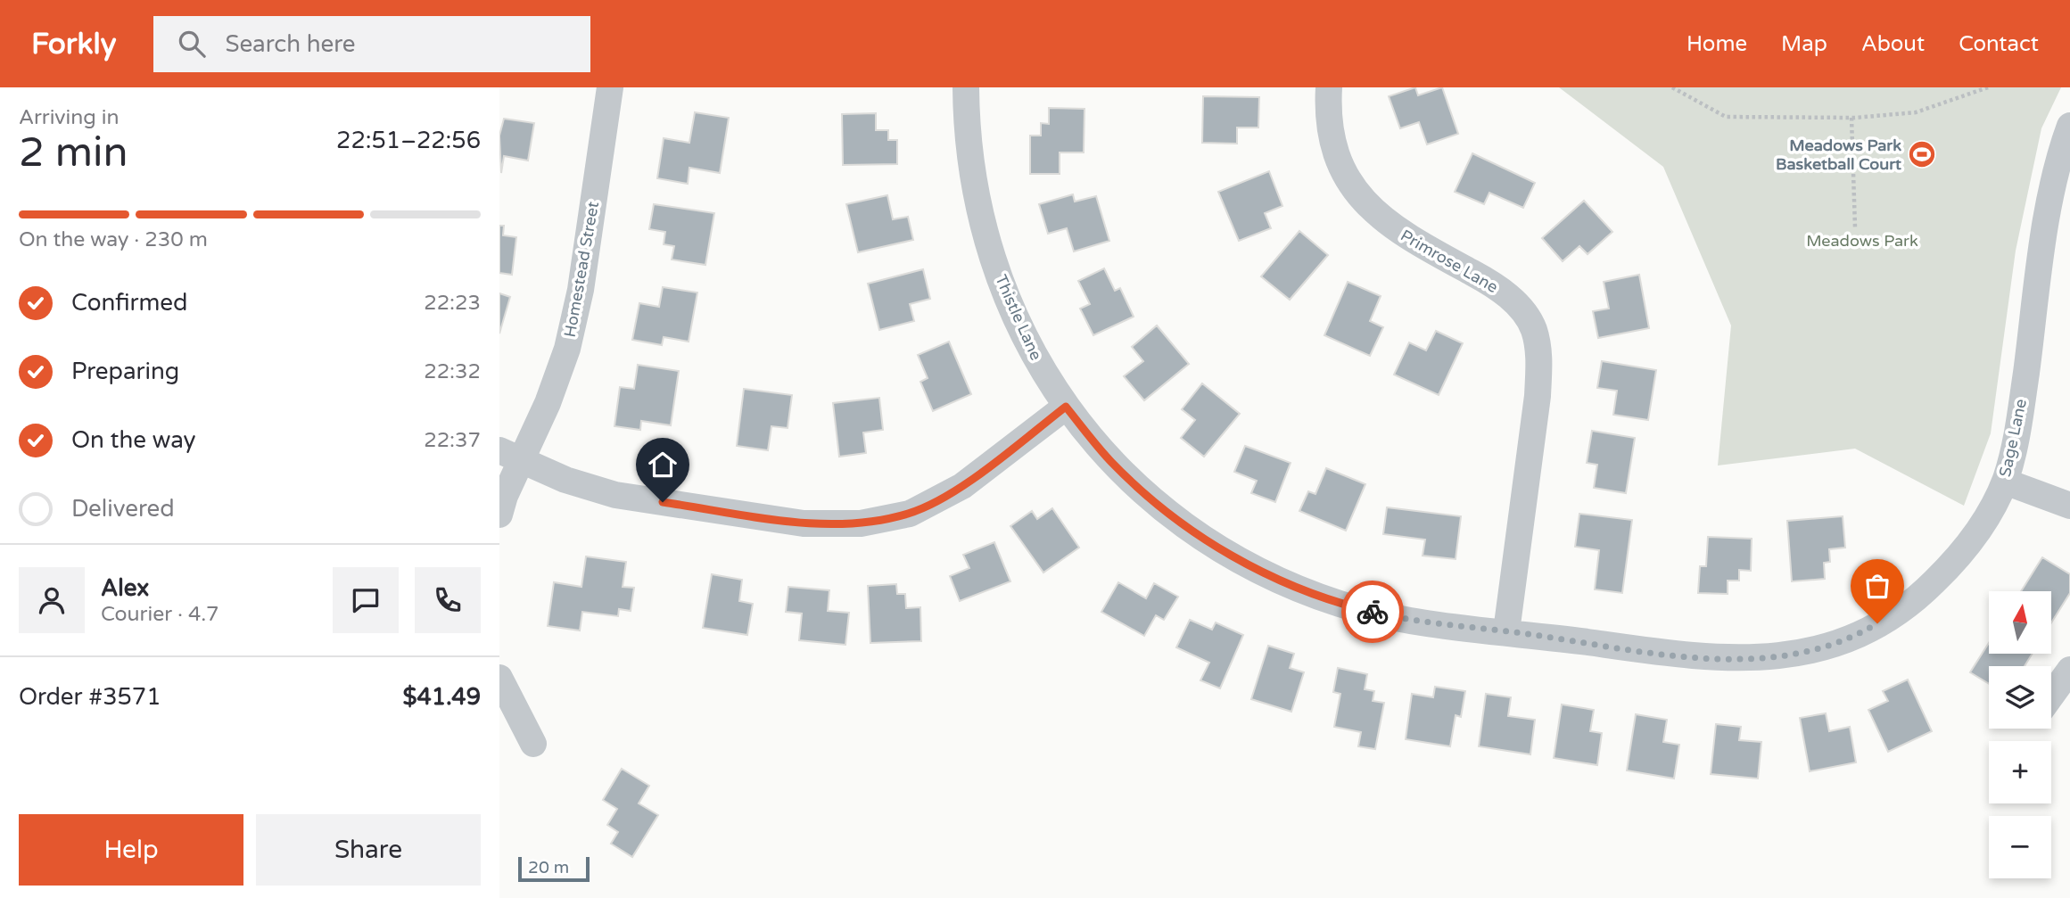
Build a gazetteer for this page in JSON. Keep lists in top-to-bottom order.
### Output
{
  "streets": {
    "street": [
      "Primrose Lane",
      "Homestead Street",
      "Thistle Lane",
      "Sage Lane"
    ]
  },
  "crossings": [
    ["Primrose Lane", "Thistle Lane"],
    ["Primrose Lane", "Sage Lane"],
    ["Thistle Lane", "Sage Lane"]
  ],
  "parks": ["Meadows Park"],
  "places": {
    "sports": ["Meadows Park Basketball Court"]
  },
  "scale_bar": "20 m",
  "north": "top",
  "page": {
    "header": "Forkly",
    "search": "Search here",
    "nav": [
      "Home",
      "Map",
      "About",
      "Contact"
    ],
    "heading": ["2 min", "Arriving in", "22:51–22:56"],
    "panel": [
      "Alex",
      "Courier · 4.7",
      "Order #3571",
      "$41.49"
    ],
    "bar": "On the way · 230 m",
    "list": [
      ["Confirmed", "22:23"],
      ["Preparing", "22:32"],
      ["On the way", "22:37"],
      "Delivered"
    ],
    "map_buttons": ["+", "−"],
    "buttons": ["Help", "Share"],
    "scale": "20 m"
  }
}
